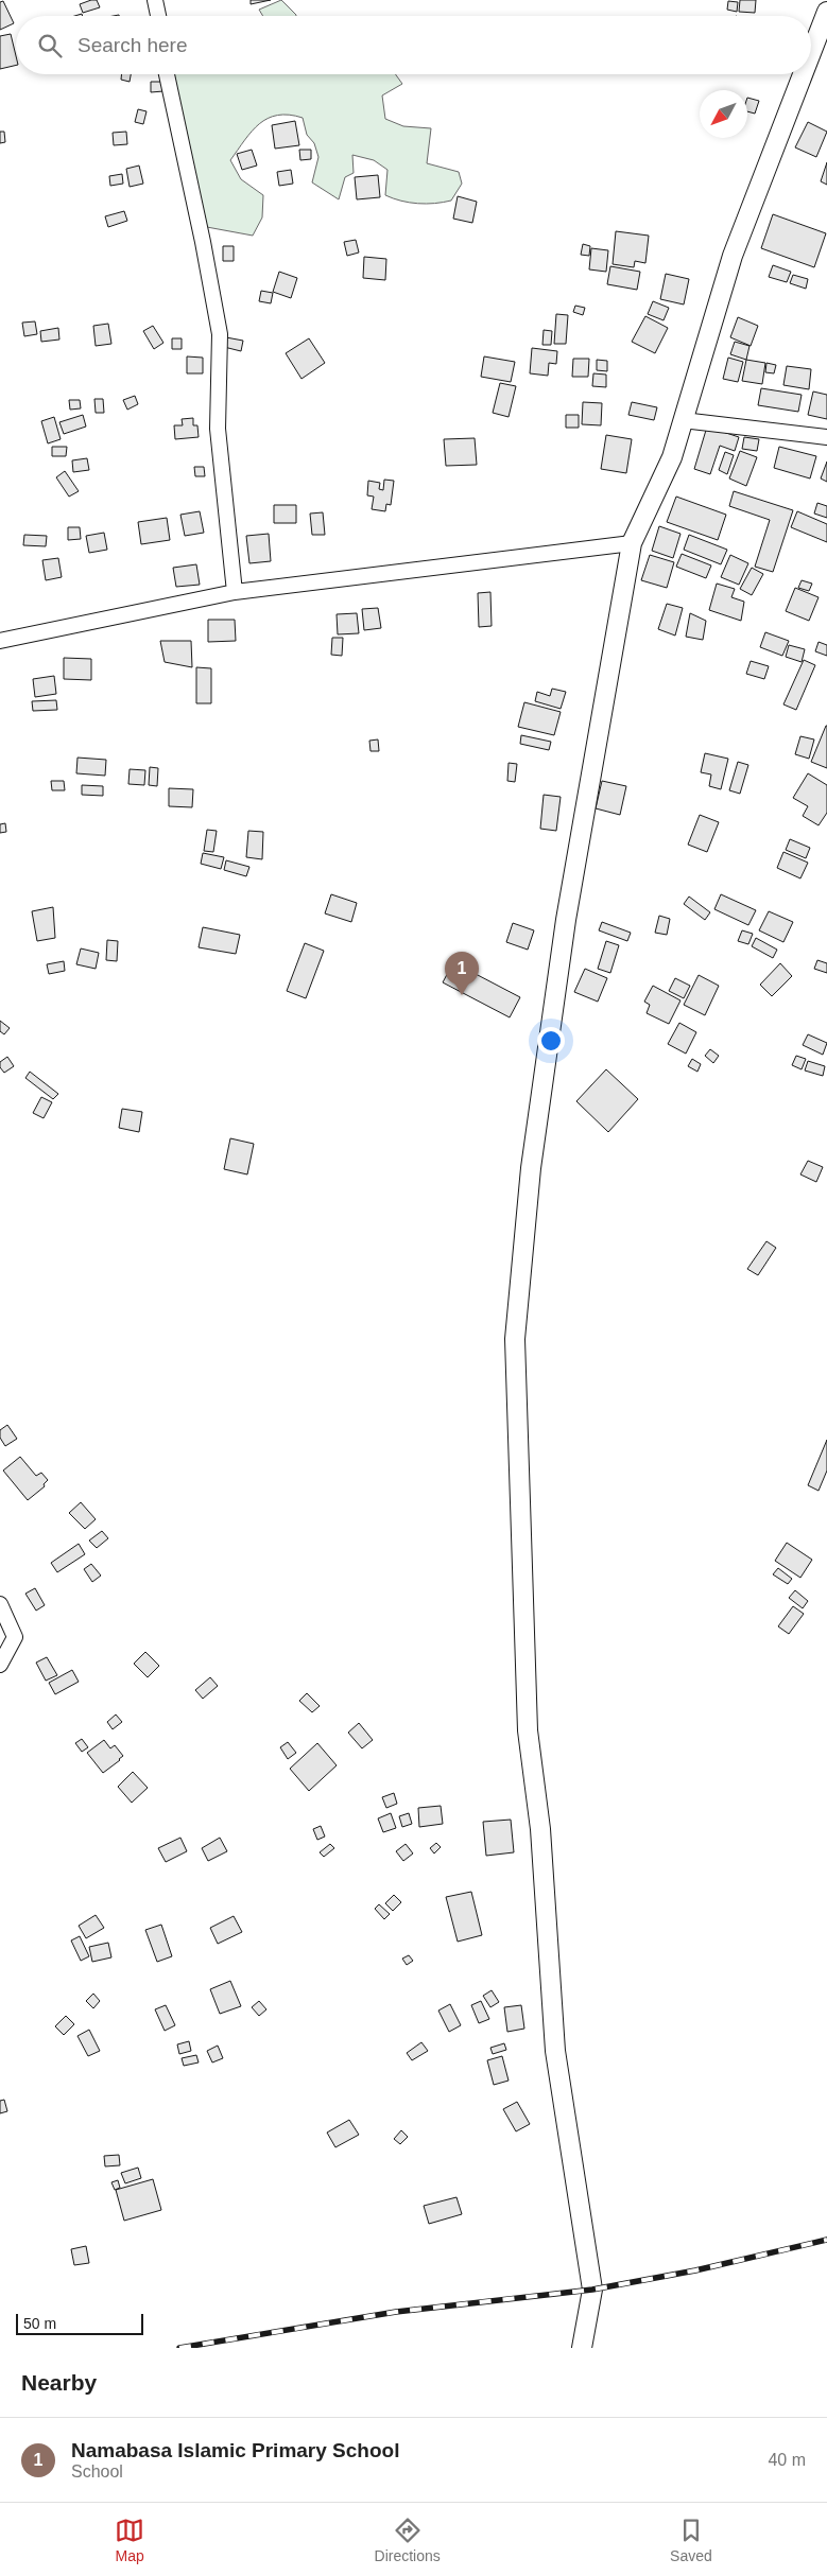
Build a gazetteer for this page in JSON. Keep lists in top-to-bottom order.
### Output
{
  "scale_bar": "50 m",
  "north": "bottom left",
  "page": {
    "search": "Search here",
    "pins": "1",
    "scale": "50 m",
    "heading": "Nearby",
    "list": [
      {
        "mark": "1",
        "name": "Namabasa Islamic Primary School",
        "note": "School",
        "value": "40 m"
      }
    ],
    "nav": ["Map", "Directions", "Saved"]
  }
}
